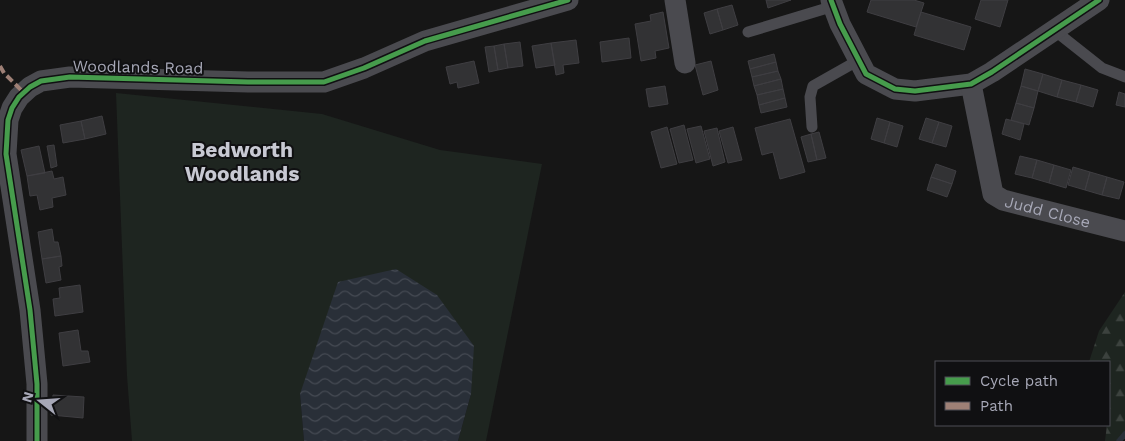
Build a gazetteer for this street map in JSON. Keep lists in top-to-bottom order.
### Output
{
  "streets": {
    "street": ["Woodlands Road", "Judd Close"]
  },
  "districts": ["Bedworth Woodlands"],
  "legend": ["Cycle path", "Path"],
  "north": "left"
}
